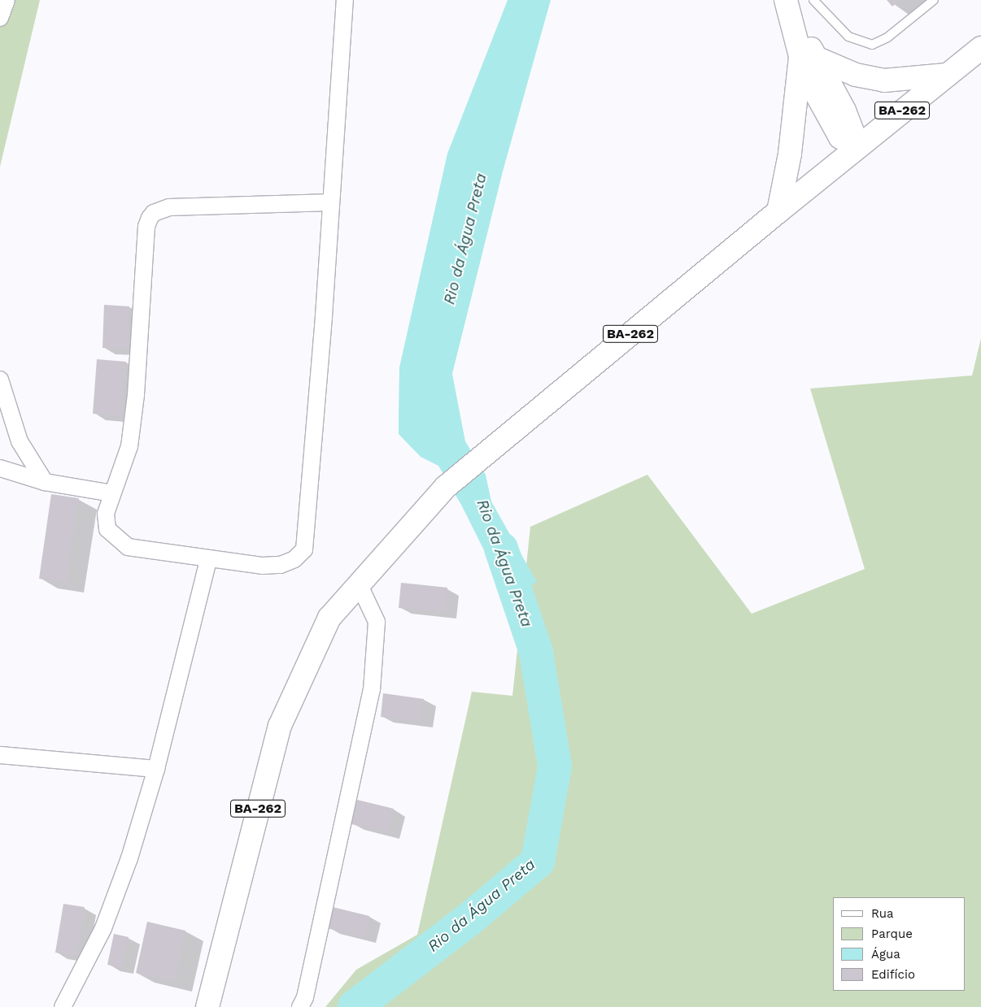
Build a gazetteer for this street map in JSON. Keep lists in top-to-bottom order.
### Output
{
  "streets": {
    "main road": ["BA-262"]
  },
  "water": ["Rio da Água Preta"],
  "legend": [
    "Rua",
    "Parque",
    "Água",
    "Edifício"
  ]
}
